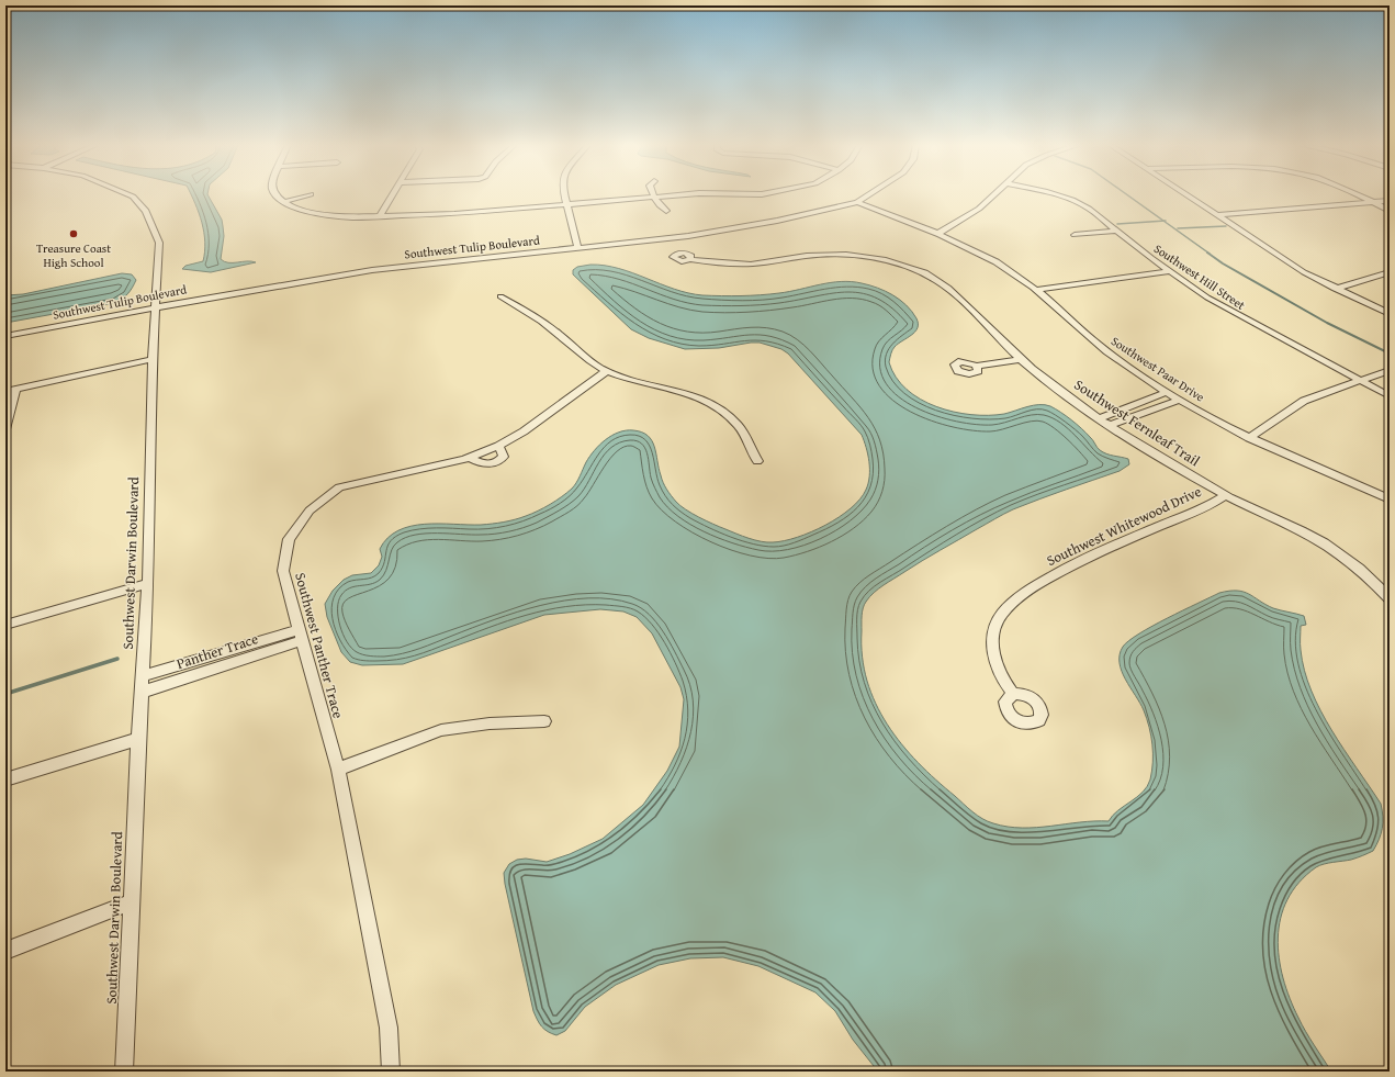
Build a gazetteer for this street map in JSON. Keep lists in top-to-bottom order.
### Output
{
  "streets": {
    "street": [
      "Southwest Tulip Boulevard",
      "Southwest Hill Street",
      "Southwest Paar Drive",
      "Southwest Fernleaf Trail",
      "Southwest Whitewood Drive",
      "Southwest Darwin Boulevard",
      "Southwest Panther Trace",
      "Panther Trace"
    ]
  },
  "crossings": [
    ["Southwest Tulip Boulevard", "Southwest Paar Drive"],
    ["Southwest Tulip Boulevard", "Southwest Darwin Boulevard"],
    ["Southwest Fernleaf Trail", "Southwest Whitewood Drive"],
    ["Southwest Darwin Boulevard", "Panther Trace"],
    ["Southwest Panther Trace", "Panther Trace"]
  ],
  "places": ["Treasure Coast High School"]
}
